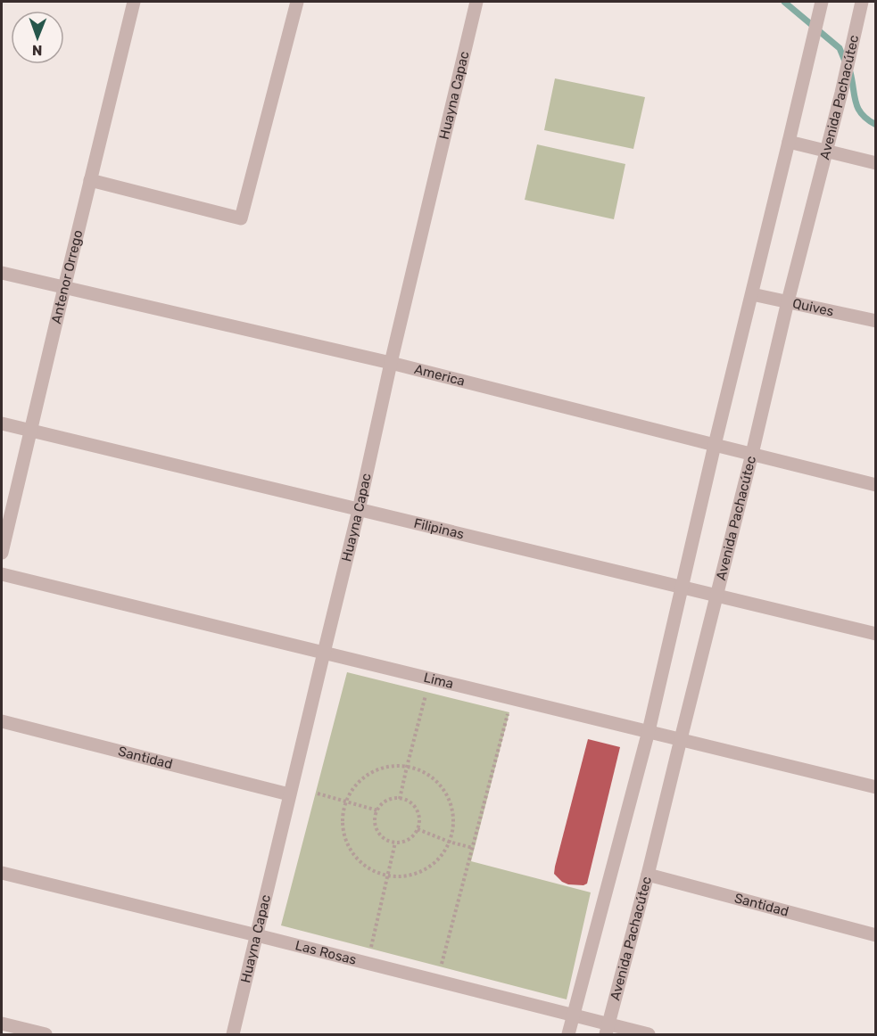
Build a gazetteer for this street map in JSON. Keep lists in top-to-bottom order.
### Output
{
  "streets": {
    "street": [
      "Huayna Capac",
      "Avenida Pachacútec",
      "Antenor Orrego",
      "Quives",
      "America",
      "Filipinas",
      "Lima",
      "Santidad",
      "Las Rosas"
    ]
  },
  "crossings": [
    ["Huayna Capac", "America"],
    ["Huayna Capac", "Filipinas"],
    ["Huayna Capac", "Lima"],
    ["Huayna Capac", "Santidad"],
    ["Huayna Capac", "Las Rosas"],
    ["Avenida Pachacútec", "Quives"],
    ["Avenida Pachacútec", "America"],
    ["Avenida Pachacútec", "Filipinas"],
    ["Avenida Pachacútec", "Lima"],
    ["Avenida Pachacútec", "Santidad"],
    ["Avenida Pachacútec", "Las Rosas"],
    ["Antenor Orrego", "America"],
    ["Antenor Orrego", "Filipinas"]
  ],
  "north": "bottom"
}
